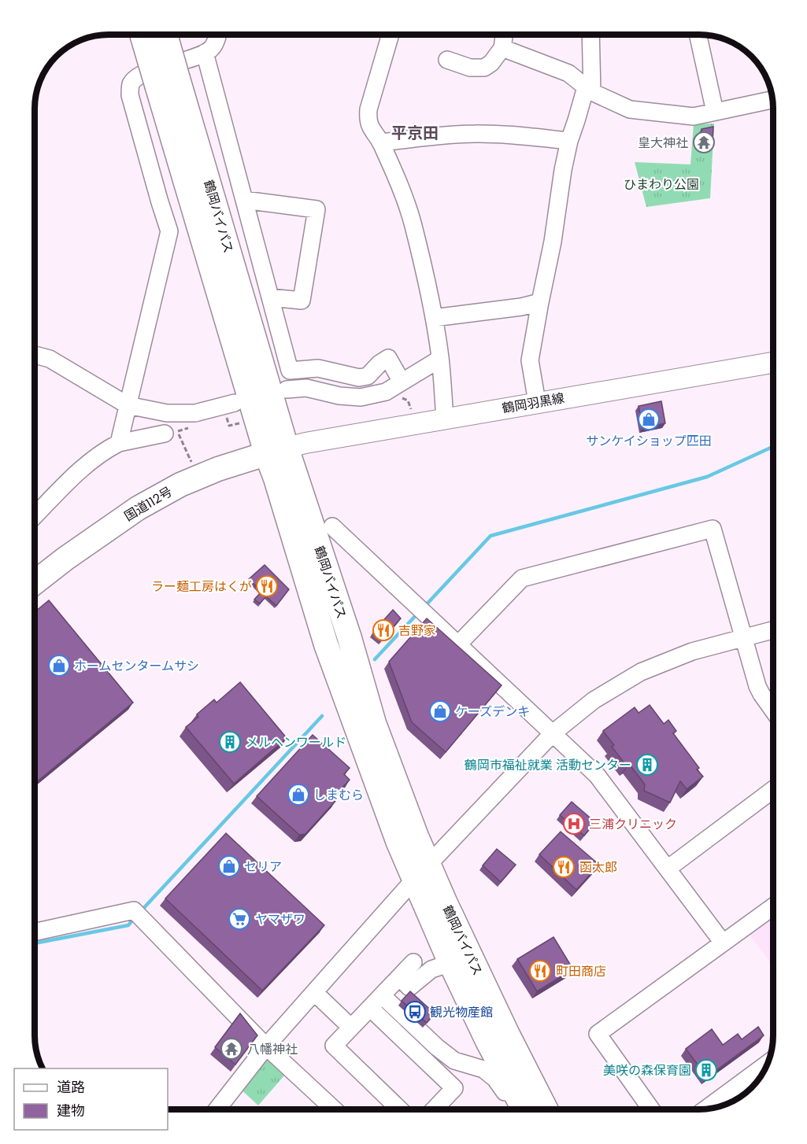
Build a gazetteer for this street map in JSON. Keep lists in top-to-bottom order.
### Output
{
  "streets": {
    "highway": ["鶴岡バイパス", "国道112号"],
    "main road": ["鶴岡羽黒線"]
  },
  "crossings": [
    ["鶴岡バイパス", "鶴岡羽黒線"],
    ["鶴岡バイパス", "国道112号"],
    ["鶴岡羽黒線", "国道112号"]
  ],
  "districts": ["平京田"],
  "parks": ["ひまわり公園"],
  "places": {
    "temple": ["皇大神社", "八幡神社"],
    "shop": [
      "サンケイショップ匹田",
      "ホームセンタームサシ",
      "ケーズデンキ",
      "しまむら",
      "セリア"
    ],
    "restaurant": [
      "ラー麺工房はくが",
      "吉野家",
      "函太郎",
      "町田商店"
    ],
    "building": ["メルヘンワールド", "鶴岡市福祉就業 活動センター", "美咲の森保育園"],
    "hospital": ["三浦クリニック"],
    "supermarket": ["ヤマザワ"],
    "bus stop": ["観光物産館"]
  },
  "legend": ["道路", "建物"]
}
